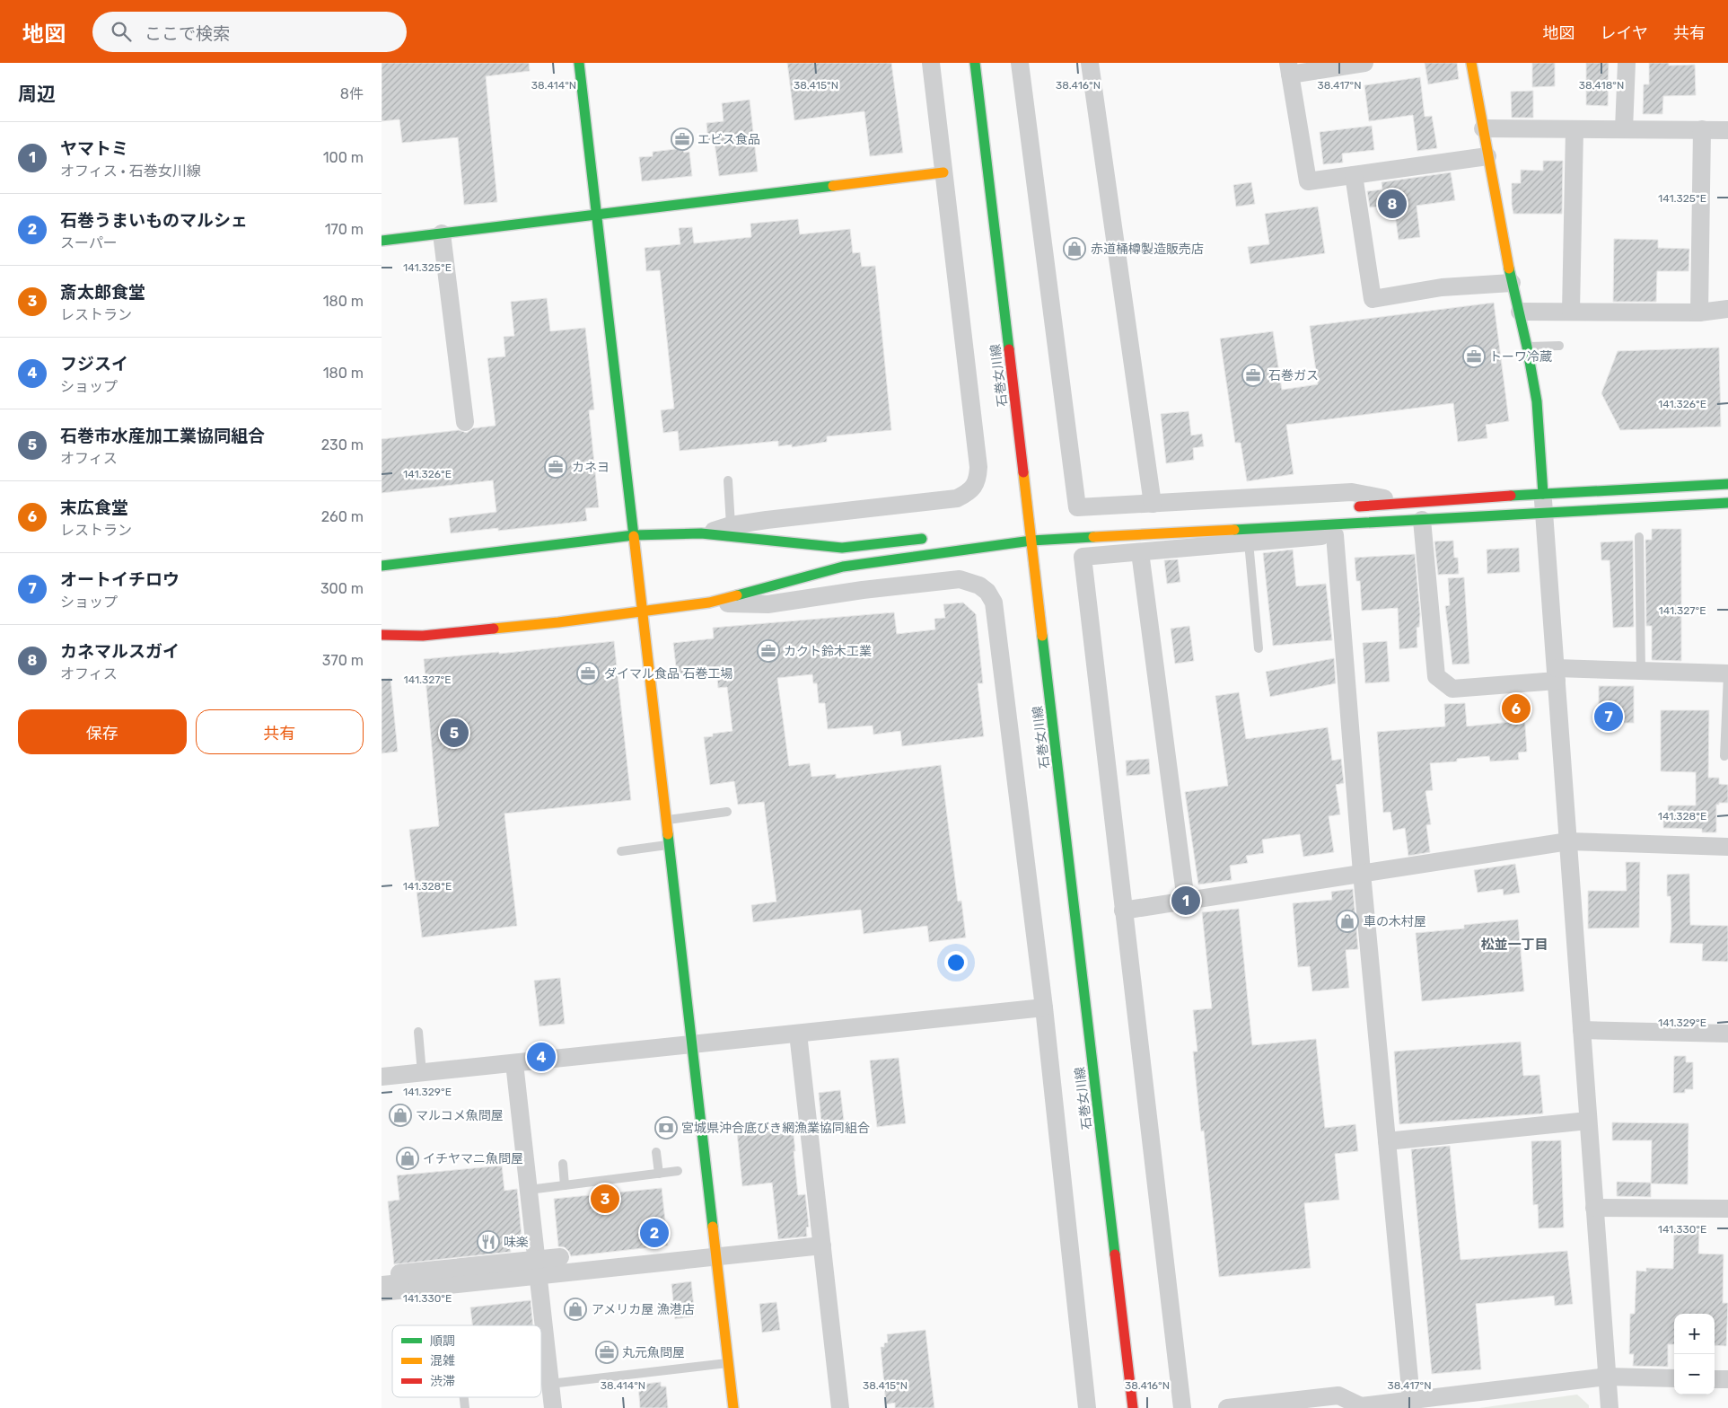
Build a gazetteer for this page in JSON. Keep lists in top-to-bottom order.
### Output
{
  "streets": {
    "street": ["石巻女川線"]
  },
  "districts": ["松並一丁目"],
  "places": {
    "office": [
      "エビス食品",
      "トーワ冷蔵",
      "石巻ガス",
      "カネヨ",
      "カクト鈴木工業",
      "ダイマル食品 石巻工場",
      "丸元魚問屋"
    ],
    "shop": [
      "赤道桶樽製造販売店",
      "車の木村屋",
      "マルコメ魚問屋",
      "イチヤマニ魚問屋",
      "アメリカ屋 漁港店"
    ],
    "bank": ["宮城県沖合底びき網漁業協同組合"],
    "restaurant": ["味楽"]
  },
  "legend": ["順調", "混雑", "渋滞"],
  "page": {
    "header": "地図",
    "search": "ここで検索",
    "nav": ["地図", "レイヤ", "共有"],
    "heading": ["周辺", "8件"],
    "list": [
      {
        "mark": "1",
        "name": "ヤマトミ",
        "note": "オフィス · 石巻女川線",
        "value": "100 m"
      },
      {
        "mark": "2",
        "name": "石巻うまいものマルシェ",
        "note": "スーパー",
        "value": "170 m"
      },
      {
        "mark": "3",
        "name": "斎太郎食堂",
        "note": "レストラン",
        "value": "180 m"
      },
      {
        "mark": "4",
        "name": "フジスイ",
        "note": "ショップ",
        "value": "180 m"
      },
      {
        "mark": "5",
        "name": "石巻市水産加工業協同組合",
        "note": "オフィス",
        "value": "230 m"
      },
      {
        "mark": "6",
        "name": "末広食堂",
        "note": "レストラン",
        "value": "260 m"
      },
      {
        "mark": "7",
        "name": "オートイチロウ",
        "note": "ショップ",
        "value": "300 m"
      },
      {
        "mark": "8",
        "name": "カネマルスガイ",
        "note": "オフィス",
        "value": "370 m"
      }
    ],
    "pins": [
      "8",
      "6",
      "7",
      "5",
      "1",
      "4",
      "3",
      "2"
    ],
    "buttons": ["保存", "共有"],
    "map_buttons": ["+", "−"]
  },
  "coordinates": [
    "38.414°N",
    "38.415°N",
    "38.416°N",
    "38.417°N",
    "38.418°N",
    "141.325°E",
    "141.326°E",
    "141.327°E",
    "141.328°E",
    "141.329°E",
    "141.330°E"
  ]
}
